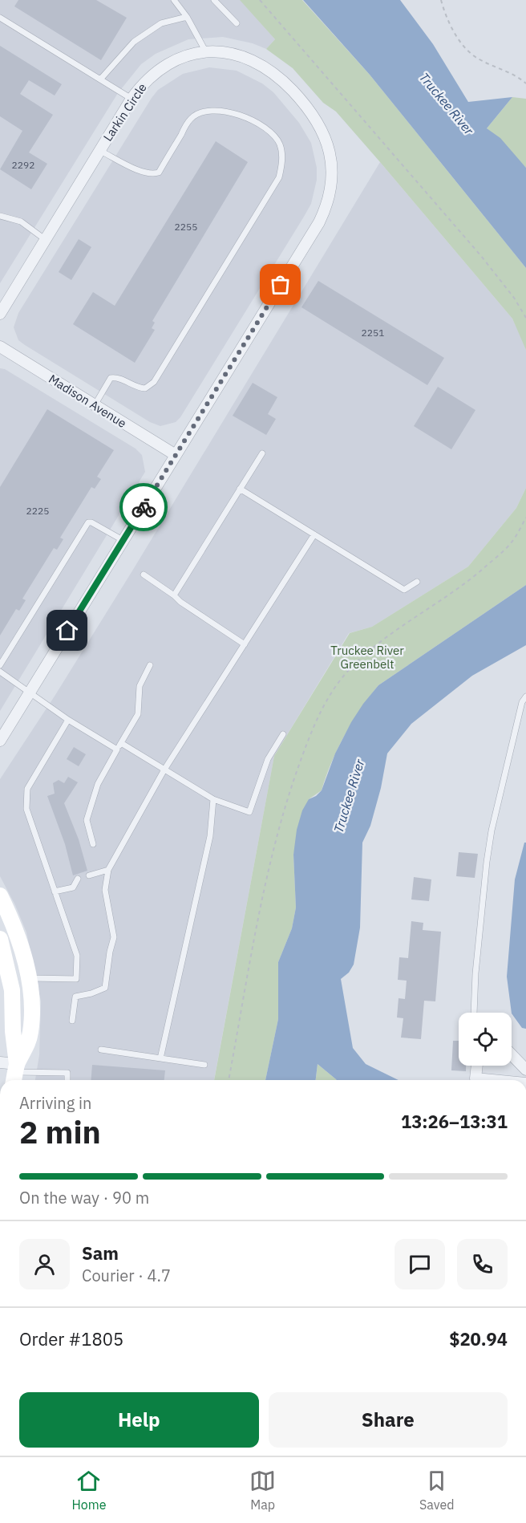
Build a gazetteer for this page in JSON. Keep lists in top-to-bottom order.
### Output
{
  "streets": {
    "street": ["Larkin Circle", "Madison Avenue"]
  },
  "crossings": [
    ["Larkin Circle", "Madison Avenue"]
  ],
  "water": ["Truckee River"],
  "parks": ["Truckee River Greenbelt"],
  "house_numbers": [
    "2292",
    "2255",
    "2251",
    "2225"
  ],
  "page": {
    "heading": ["2 min", "Arriving in", "13:26–13:31"],
    "panel": [
      "Sam",
      "Courier · 4.7",
      "Order #1805",
      "$20.94"
    ],
    "bar": "On the way · 90 m",
    "buttons": ["Help", "Share"],
    "tabs": ["Home", "Map", "Saved"]
  }
}
